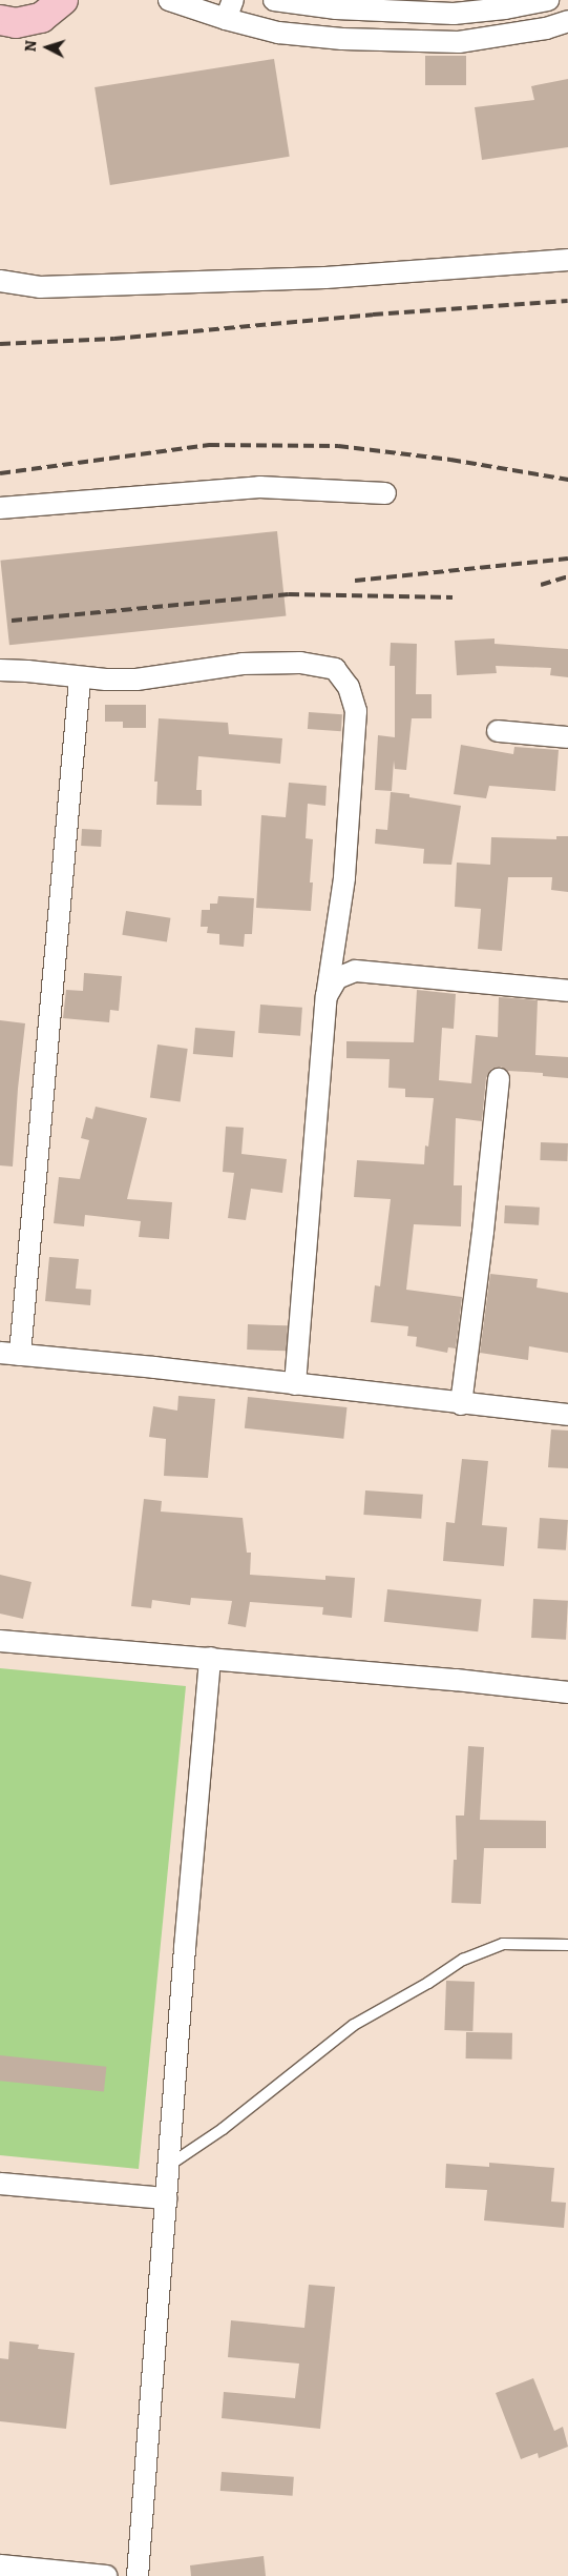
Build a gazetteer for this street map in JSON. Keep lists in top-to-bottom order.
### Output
{
  "north": "left"
}
